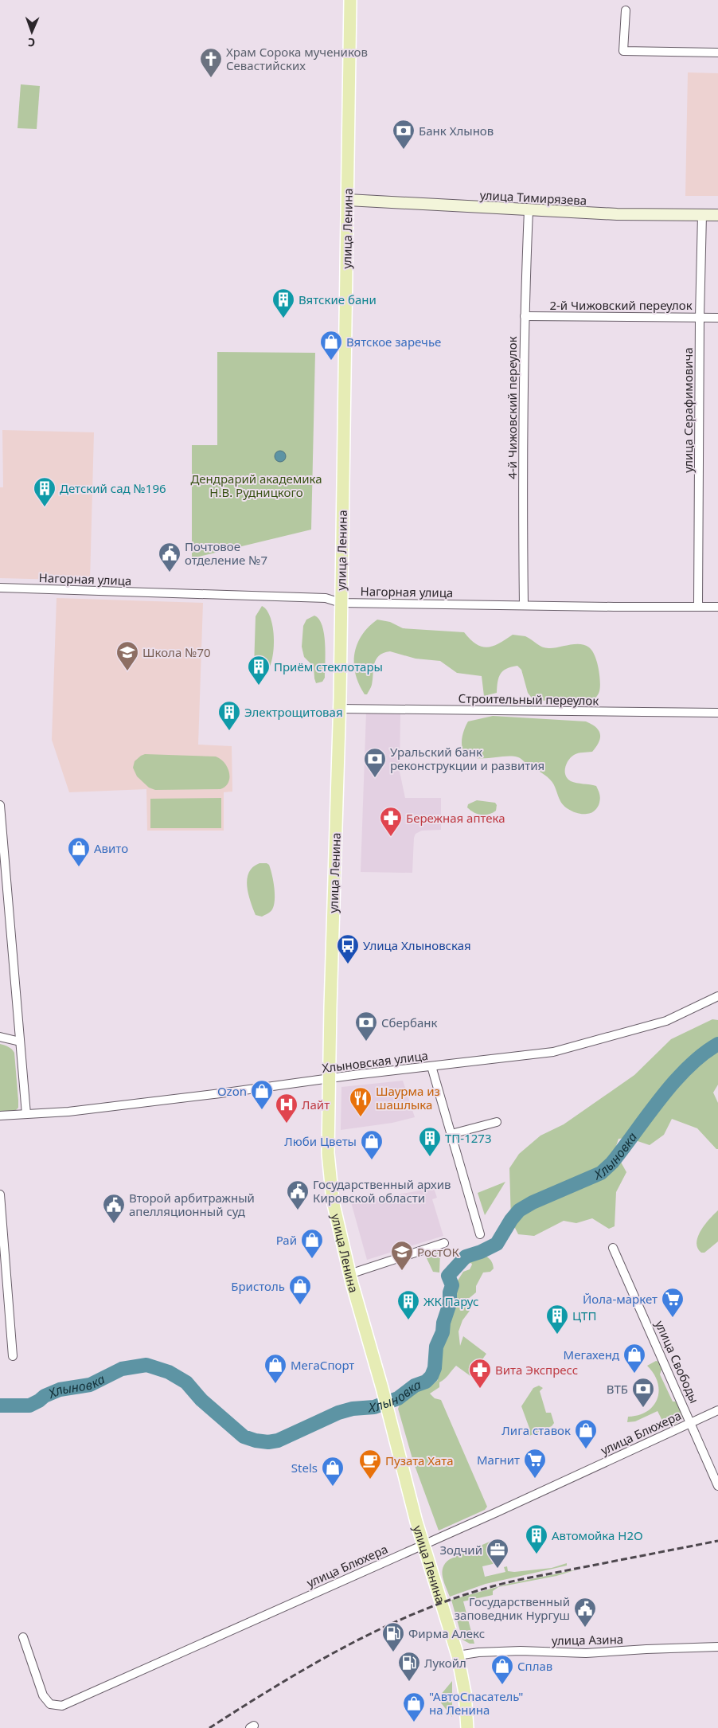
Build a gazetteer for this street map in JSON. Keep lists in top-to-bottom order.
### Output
{
  "streets": {
    "main road": ["улица Тимирязева", "улица Ленина"],
    "street": [
      "2-й Чижовский переулок",
      "4-й Чижовский переулок",
      "улица Серафимовича",
      "Нагорная улица",
      "Строительный переулок",
      "Хлыновская улица",
      "улица Свободы",
      "улица Блюхера",
      "улица Азина"
    ]
  },
  "crossings": [
    ["улица Тимирязева", "улица Ленина"],
    ["улица Тимирязева", "4-й Чижовский переулок"],
    ["улица Тимирязева", "улица Серафимовича"],
    ["улица Ленина", "Нагорная улица"],
    ["улица Ленина", "Строительный переулок"],
    ["улица Ленина", "Хлыновская улица"],
    ["улица Ленина", "улица Блюхера"],
    ["улица Ленина", "улица Азина"],
    ["2-й Чижовский переулок", "4-й Чижовский переулок"],
    ["2-й Чижовский переулок", "улица Серафимовича"],
    ["4-й Чижовский переулок", "Нагорная улица"],
    ["улица Серафимовича", "Нагорная улица"],
    ["улица Свободы", "улица Блюхера"]
  ],
  "water": ["Хлыновка"],
  "parks": ["Дендрарий академика Н.В. Рудницкого"],
  "places": {
    "church": ["Храм Сорока мучеников Севастийских"],
    "bank": [
      "Банк Хлынов",
      "Уральский банк реконструкции и развития",
      "Сбербанк",
      "ВТБ"
    ],
    "building": [
      "Вятские бани",
      "Детский сад №196",
      "Приём стеклотары",
      "Электрощитовая",
      "ТП-1273",
      "ЖК Парус",
      "ЦТП",
      "Автомойка H2O"
    ],
    "shop": [
      "Вятское заречье",
      "Авито",
      "Ozon",
      "Люби Цветы",
      "Рай",
      "Бристоль",
      "Мегахенд",
      "МегаСпорт",
      "Лига ставок",
      "Stels",
      "Сплав",
      "\"АвтоСпасатель\" на Ленина"
    ],
    "public building": [
      "Почтовое отделение №7",
      "Государственный архив Кировской области",
      "Второй арбитражный апелляционный суд",
      "Государственный заповедник Нургуш"
    ],
    "school or university": ["Школа №70", "РостОК"],
    "pharmacy": ["Бережная аптека", "Вита Экспресс"],
    "bus stop": ["Улица Хлыновская"],
    "restaurant": ["Шаурма из шашлыка"],
    "hospital": ["Лайт"],
    "supermarket": ["Йола-маркет", "Магнит"],
    "cafe": ["Пузата Хата"],
    "office": ["Зодчий"],
    "fuel station": ["Фирма Алекс", "Лукойл"]
  },
  "north": "bottom"
}
